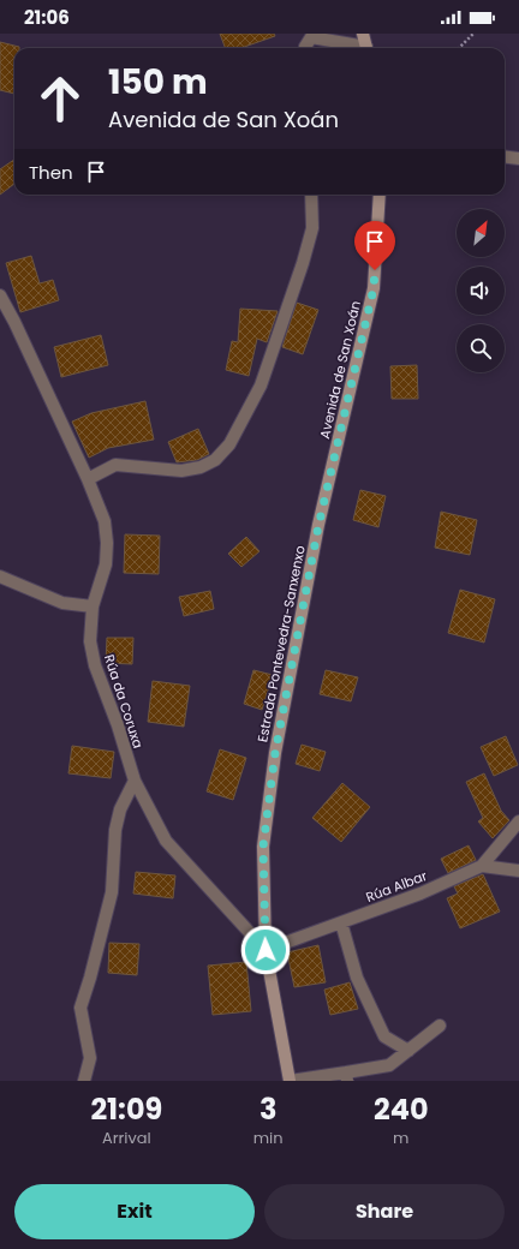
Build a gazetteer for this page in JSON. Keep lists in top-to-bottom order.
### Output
{
  "streets": {
    "main road": ["Avenida de San Xoán", "Estrada Pontevedra-Sanxenxo"],
    "street": ["Rúa da Coruxa", "Rúa Albar"]
  },
  "crossings": [
    ["Avenida de San Xoán", "Estrada Pontevedra-Sanxenxo"],
    ["Estrada Pontevedra-Sanxenxo", "Rúa da Coruxa"],
    ["Estrada Pontevedra-Sanxenxo", "Rúa Albar"],
    ["Rúa da Coruxa", "Rúa Albar"]
  ],
  "north": "top right",
  "page": {
    "status": "21:06",
    "turn": ["150 m", "Avenida de San Xoán"],
    "then": "Then",
    "eta": [
      "21:09",
      "Arrival",
      "3",
      "min",
      "240",
      "m"
    ],
    "buttons": ["Exit", "Share"]
  }
}
